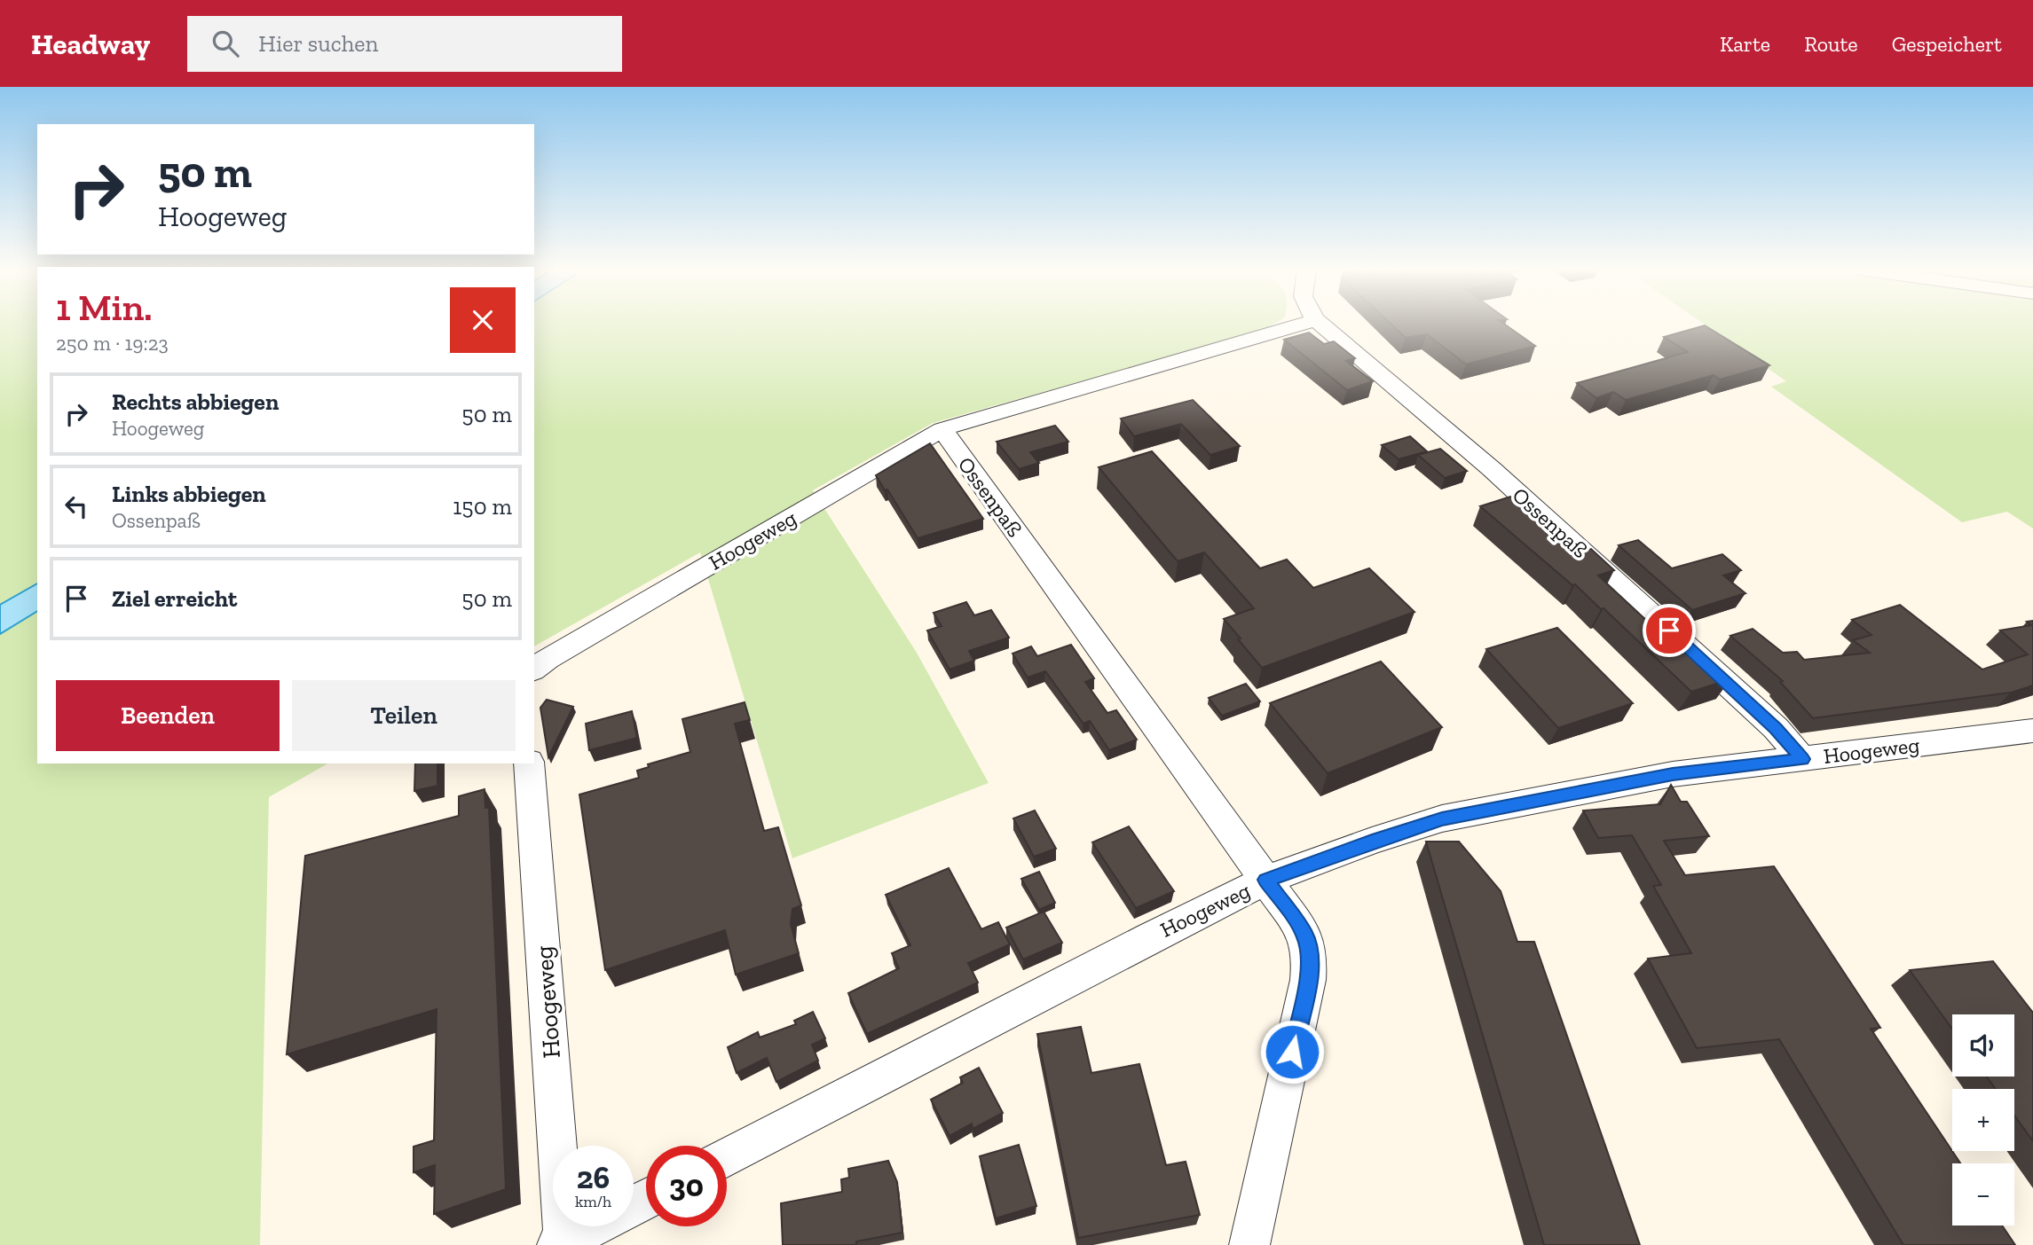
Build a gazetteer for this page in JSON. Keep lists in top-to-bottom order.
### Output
{
  "streets": {
    "street": ["Ossenpaß", "Hoogeweg"]
  },
  "crossings": [
    ["Ossenpaß", "Hoogeweg"]
  ],
  "page": {
    "header": "Headway",
    "search": "Hier suchen",
    "nav": ["Karte", "Route", "Gespeichert"],
    "turn": ["50 m", "Hoogeweg"],
    "heading": ["1 Min.", "250 m · 19:23"],
    "list": [
      {
        "name": "Rechts abbiegen",
        "note": "Hoogeweg",
        "value": "50 m"
      },
      {
        "name": "Links abbiegen",
        "note": "Ossenpaß",
        "value": "150 m"
      },
      {
        "name": "Ziel erreicht",
        "value": "50 m"
      }
    ],
    "buttons": ["Beenden", "Teilen"],
    "map_buttons": ["+", "−"],
    "speed": "26 km/h",
    "limit": "30"
  }
}
